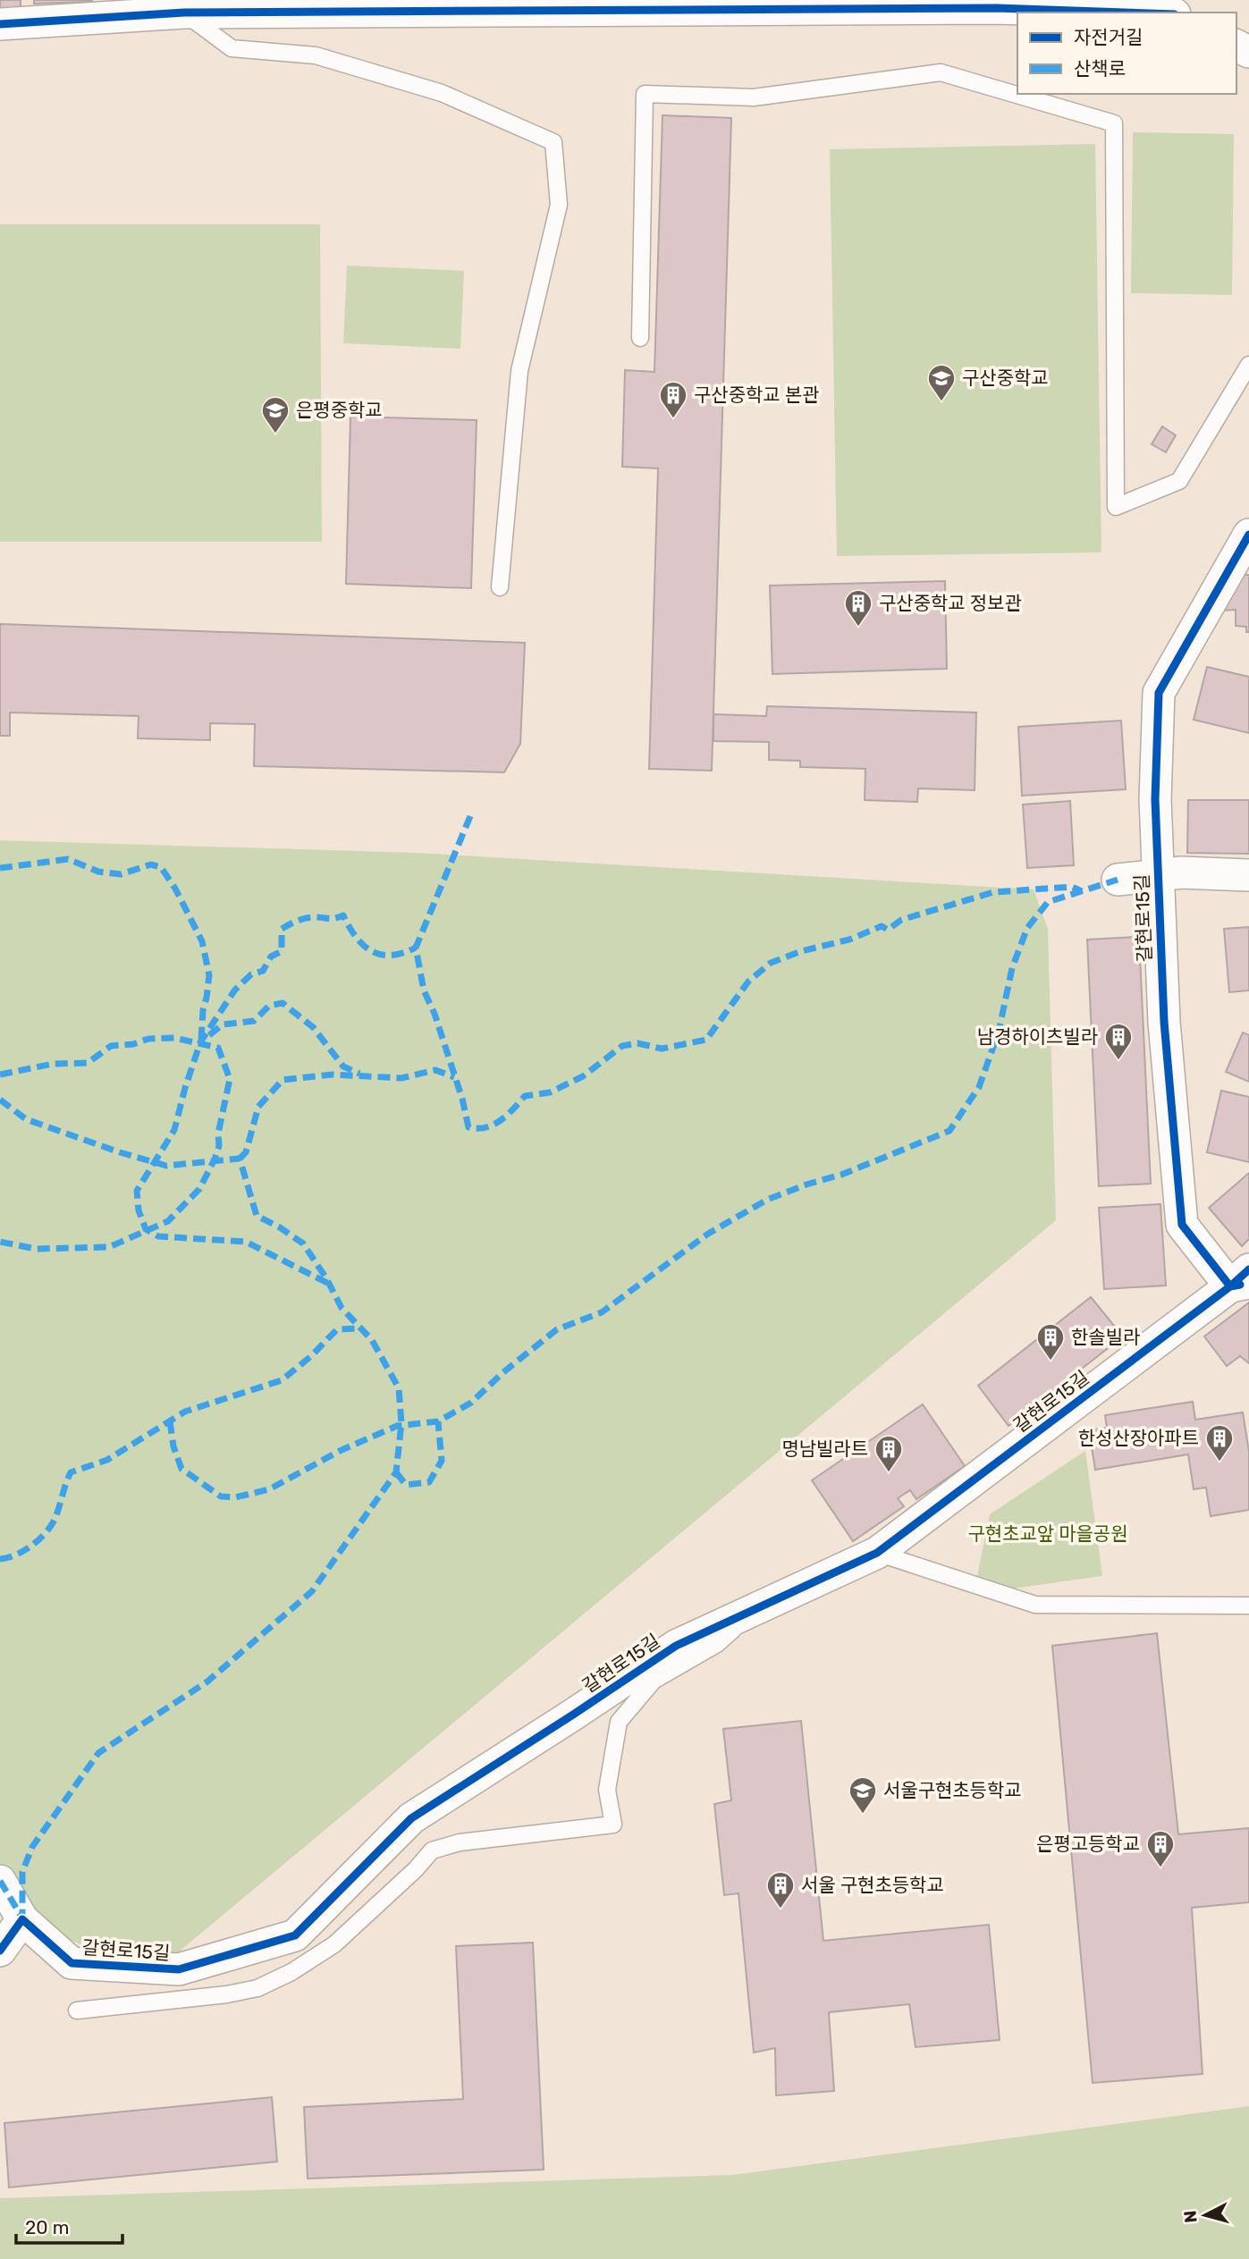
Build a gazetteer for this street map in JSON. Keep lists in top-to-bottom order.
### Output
{
  "streets": {
    "street": ["갈현로15길"]
  },
  "parks": ["구현초교앞 마을공원"],
  "places": {
    "school or university": ["구산중학교", "은평중학교", "서울구현초등학교"],
    "building": [
      "구산중학교 본관",
      "구산중학교 정보관",
      "남경하이츠빌라",
      "한솔빌라",
      "한성산장아파트",
      "명남빌라트",
      "은평고등학교",
      "서울 구현초등학교"
    ]
  },
  "legend": ["자전거길", "산책로"],
  "scale_bar": "20 m",
  "north": "left"
}
